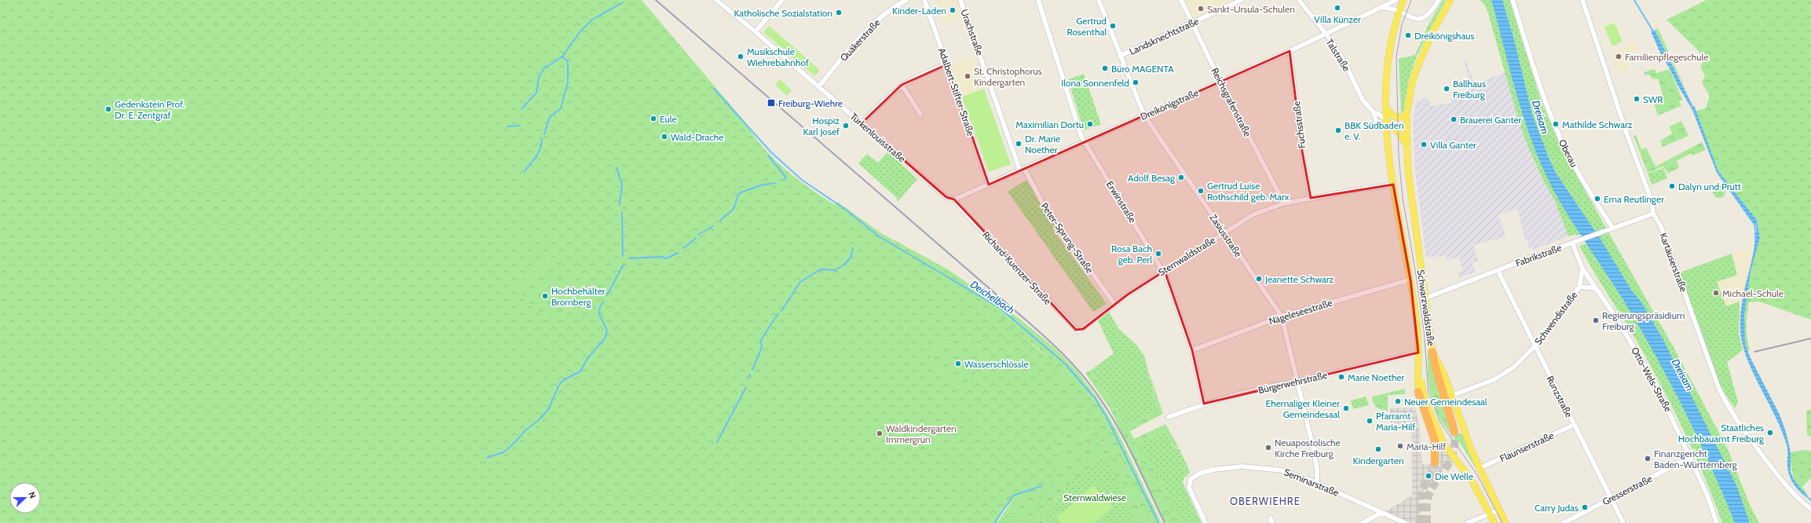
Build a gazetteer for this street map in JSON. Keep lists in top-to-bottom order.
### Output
{
  "streets": {
    "main road": ["Schwarzwaldstraße"],
    "street": [
      "Urachstraße",
      "Landsknechtstraße",
      "Quäkerstraße",
      "Talstraße",
      "Adalbert-Stifter-Straße",
      "Reichsgrafenstraße",
      "Dreikönigstraße",
      "Fuchsstraße",
      "Türkenlouisstraße",
      "Oberau",
      "Erwinstraße",
      "Zasiusstraße",
      "Peter-Sprung-Straße",
      "Fabrikstraße",
      "Sternwaldstraße",
      "Kartäuserstraße",
      "Richard-Kuenzer-Straße",
      "Nägeleseestraße",
      "Schwendistraße",
      "Otto-Wels-Straße",
      "Bürgerwehrstraße",
      "Runzstraße",
      "Flaunserstraße",
      "Seminarstraße",
      "Gresserstraße"
    ]
  },
  "crossings": [
    ["Urachstraße", "Dreikönigstraße"],
    ["Urachstraße", "Peter-Sprung-Straße"],
    ["Landsknechtstraße", "Reichsgrafenstraße"],
    ["Landsknechtstraße", "Zasiusstraße"],
    ["Quäkerstraße", "Türkenlouisstraße"],
    ["Talstraße", "Dreikönigstraße"],
    ["Talstraße", "Schwarzwaldstraße"],
    ["Adalbert-Stifter-Straße", "Dreikönigstraße"],
    ["Reichsgrafenstraße", "Dreikönigstraße"],
    ["Reichsgrafenstraße", "Sternwaldstraße"],
    ["Dreikönigstraße", "Fuchsstraße"],
    ["Dreikönigstraße", "Türkenlouisstraße"],
    ["Dreikönigstraße", "Erwinstraße"],
    ["Dreikönigstraße", "Zasiusstraße"],
    ["Dreikönigstraße", "Peter-Sprung-Straße"],
    ["Dreikönigstraße", "Richard-Kuenzer-Straße"],
    ["Fuchsstraße", "Sternwaldstraße"],
    ["Türkenlouisstraße", "Richard-Kuenzer-Straße"],
    ["Oberau", "Fabrikstraße"],
    ["Erwinstraße", "Sternwaldstraße"],
    ["Erwinstraße", "Nägeleseestraße"],
    ["Erwinstraße", "Bürgerwehrstraße"],
    ["Zasiusstraße", "Sternwaldstraße"],
    ["Zasiusstraße", "Nägeleseestraße"],
    ["Zasiusstraße", "Bürgerwehrstraße"],
    ["Zasiusstraße", "Seminarstraße"],
    ["Peter-Sprung-Straße", "Sternwaldstraße"],
    ["Fabrikstraße", "Kartäuserstraße"],
    ["Fabrikstraße", "Schwarzwaldstraße"],
    ["Fabrikstraße", "Otto-Wels-Straße"],
    ["Fabrikstraße", "Runzstraße"],
    ["Sternwaldstraße", "Richard-Kuenzer-Straße"],
    ["Sternwaldstraße", "Schwarzwaldstraße"],
    ["Schwarzwaldstraße", "Nägeleseestraße"],
    ["Schwarzwaldstraße", "Schwendistraße"],
    ["Schwarzwaldstraße", "Bürgerwehrstraße"],
    ["Schwarzwaldstraße", "Flaunserstraße"],
    ["Schwendistraße", "Otto-Wels-Straße"],
    ["Schwendistraße", "Runzstraße"],
    ["Otto-Wels-Straße", "Gresserstraße"],
    ["Runzstraße", "Flaunserstraße"],
    ["Runzstraße", "Gresserstraße"]
  ],
  "districts": ["OBERWIEHRE"],
  "water": ["Dreisam", "Deichelbach"],
  "parks": ["Sternwaldwiese"],
  "places": {
    "other": [
      "Villa Künzer",
      "Sankt-Ursula-Schulen",
      "Kinder-Laden",
      "Katholische Sozialstation",
      "Gertrud Rosenthal",
      "Dreikönigshaus",
      "Musikschule Wiehrebahnhof",
      "Familienpflegeschule",
      "Büro MAGENTA",
      "St. Christophorus Kindergarten",
      "Ilona Sonnenfeld",
      "Ballhaus Freiburg",
      "SWR",
      "Gedenkstein Prof. Dr. E. Zentgraf",
      "Eule",
      "Brauerei Ganter",
      "Maximilian Dortu",
      "Mathilde Schwarz",
      "Hospiz Karl Josef",
      "BBK Südbaden e. V.",
      "Wald-Drache",
      "Dr. Marie Noether",
      "Villa Ganter",
      "Adolf Besag",
      "Dalyn und Prutt",
      "Gertrud Luise Rothschild geb. Marx",
      "Erna Reutlinger",
      "Rosa Bach geb. Perl",
      "Jeanette Schwarz",
      "Michael-Schule",
      "Hochbehälter Bromberg",
      "Regierungspräsidium Freiburg",
      "Wasserschlössle",
      "Marie Noether",
      "Neuer Gemeindesaal",
      "Ehemaliger Kleiner Gemeindesaal",
      "Pfarramt Maria-Hilf",
      "Staatliches Hochbauamt Freiburg",
      "Waldkindergarten Immergrün",
      "Maria-Hilf",
      "Neuapostolische Kirche Freiburg",
      "Kindergarten",
      "Finanzgericht Baden-Württemberg",
      "Die Welle",
      "Carry Judas"
    ],
    "transit": ["Freiburg-Wiehre"]
  },
  "north": "right"
}
